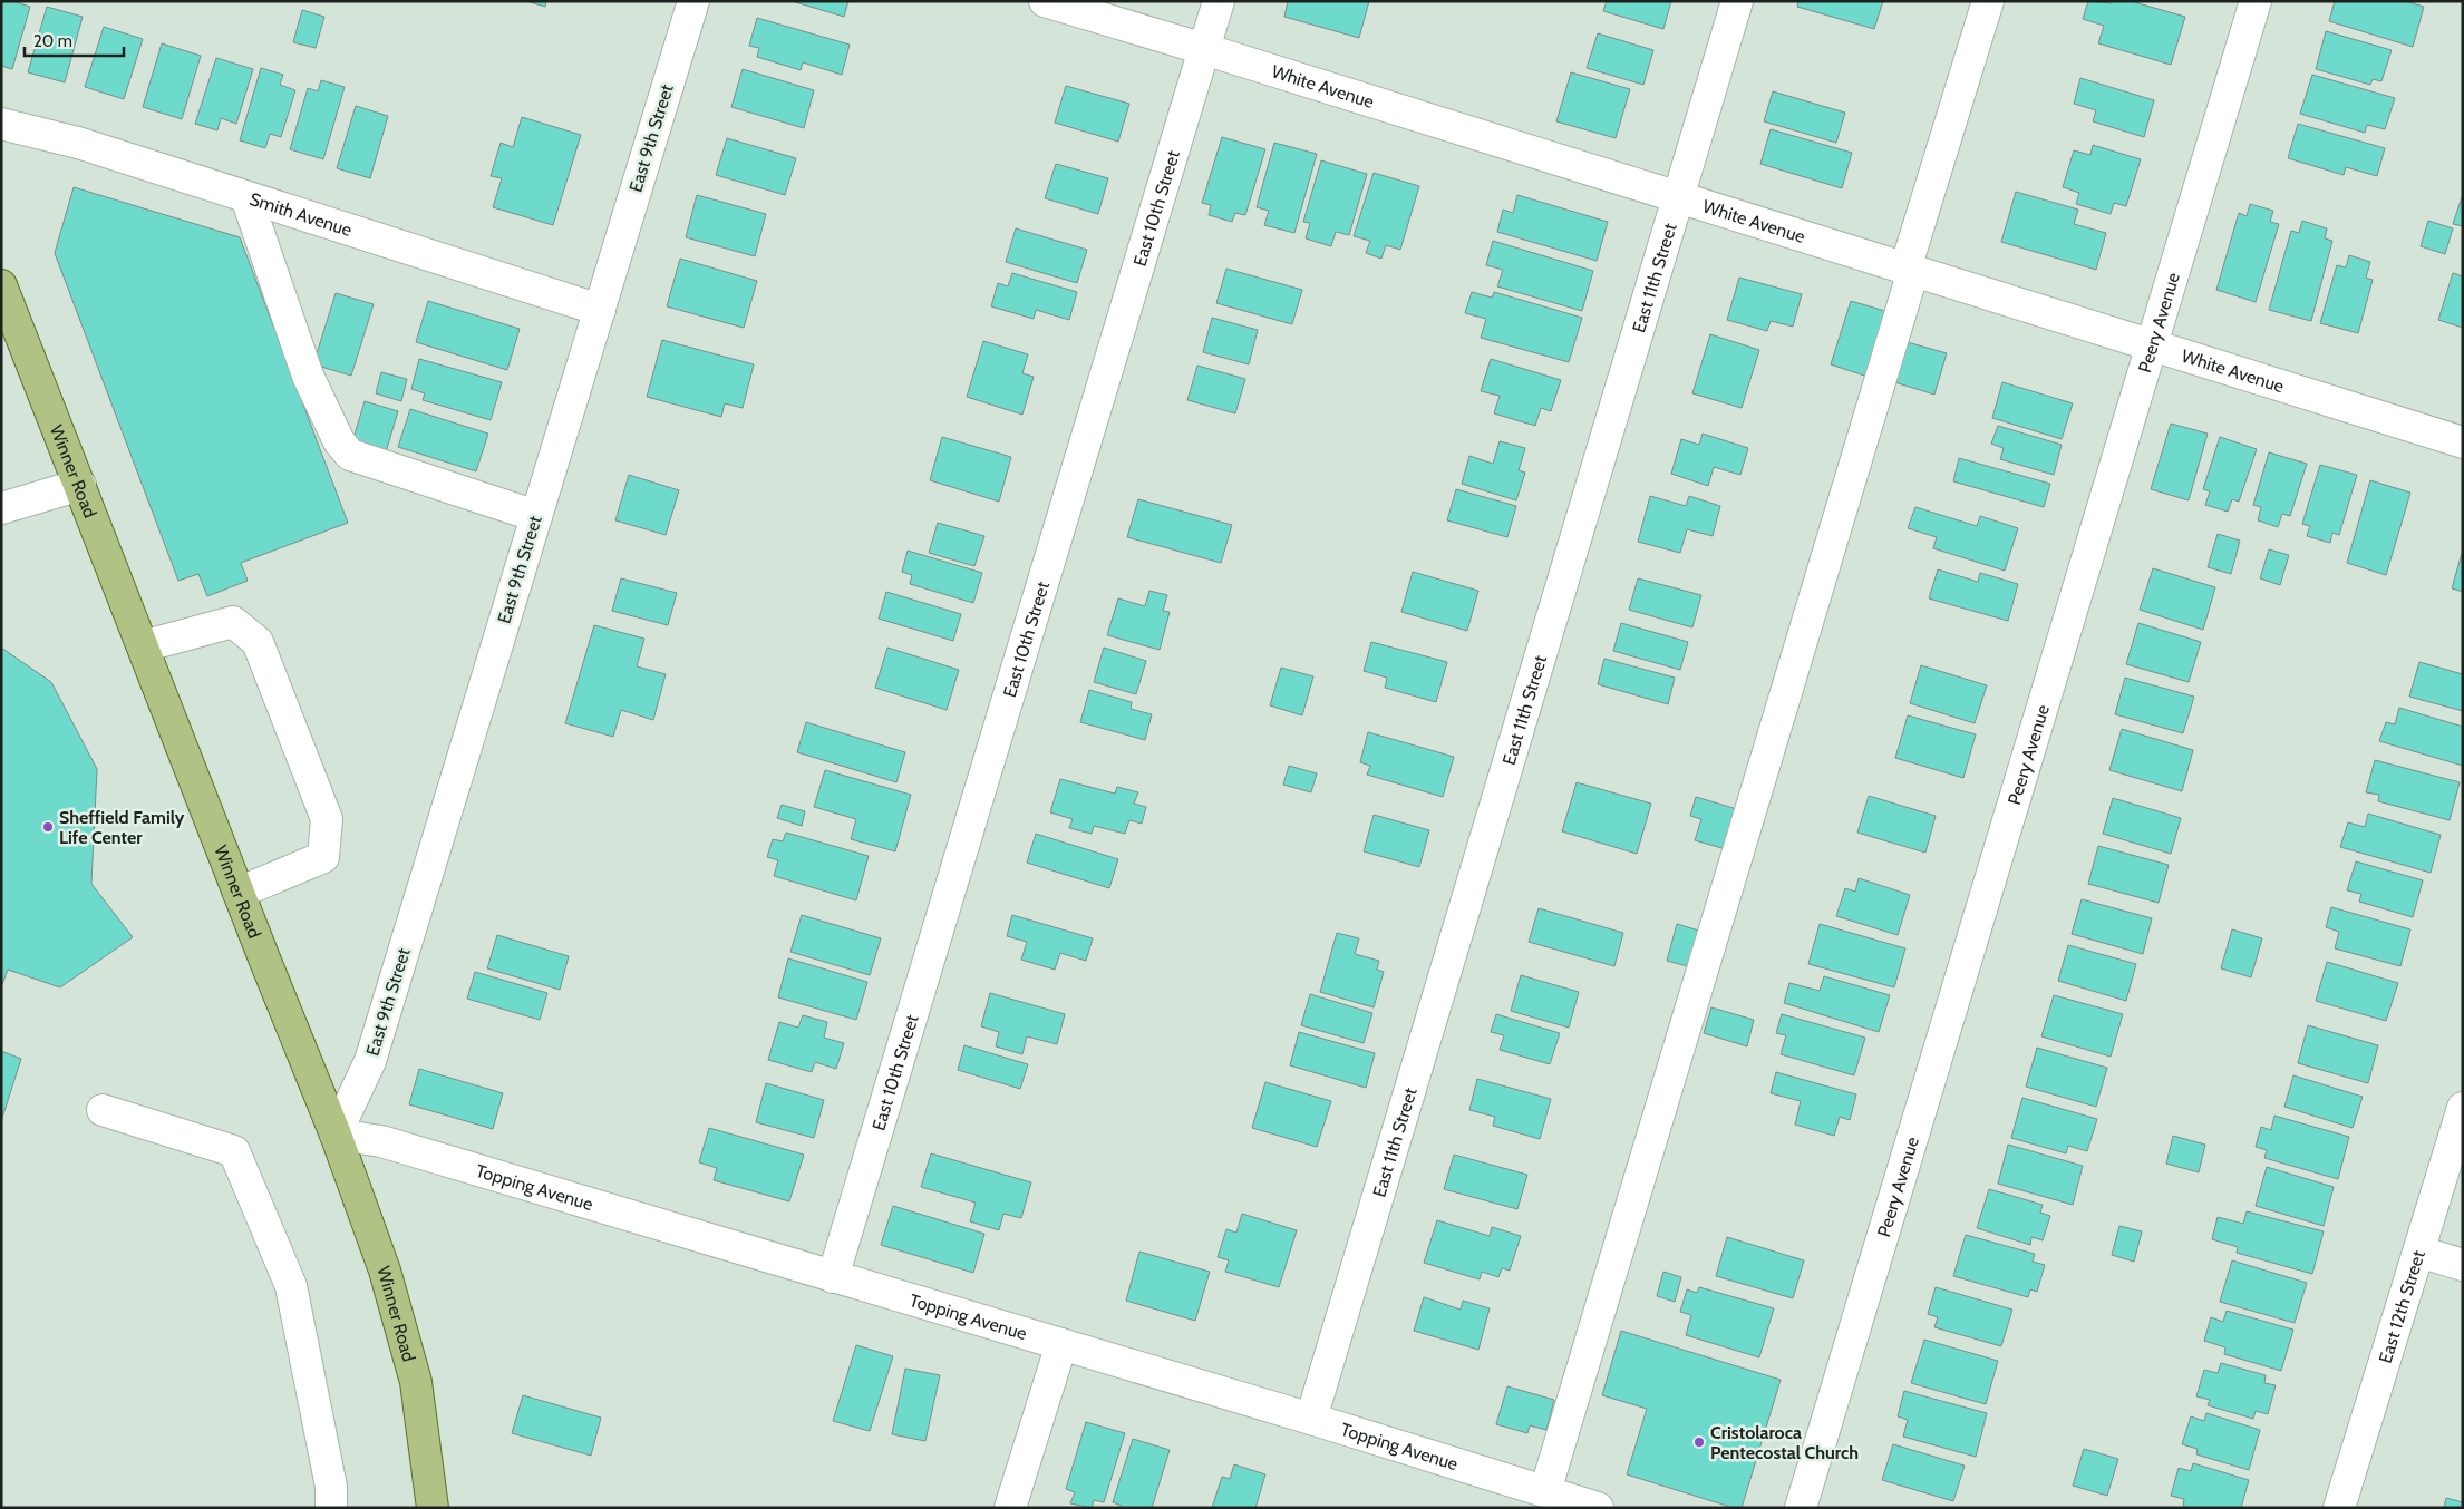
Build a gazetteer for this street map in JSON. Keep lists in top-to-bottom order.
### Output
{
  "streets": {
    "main road": ["Winner Road"],
    "street": [
      "White Avenue",
      "East 9th Street",
      "East 10th Street",
      "Smith Avenue",
      "East 11th Street",
      "Peery Avenue",
      "Topping Avenue",
      "East 12th Street"
    ]
  },
  "crossings": [
    ["White Avenue", "East 10th Street"],
    ["White Avenue", "East 11th Street"],
    ["White Avenue", "Peery Avenue"],
    ["East 9th Street", "Smith Avenue"],
    ["East 9th Street", "Winner Road"],
    ["East 9th Street", "Topping Avenue"],
    ["East 10th Street", "Topping Avenue"],
    ["East 11th Street", "Topping Avenue"],
    ["Winner Road", "Topping Avenue"]
  ],
  "places": ["Sheffield Family Life Center", "Cristolaroca Pentecostal Church"],
  "scale_bar": "20 m"
}
